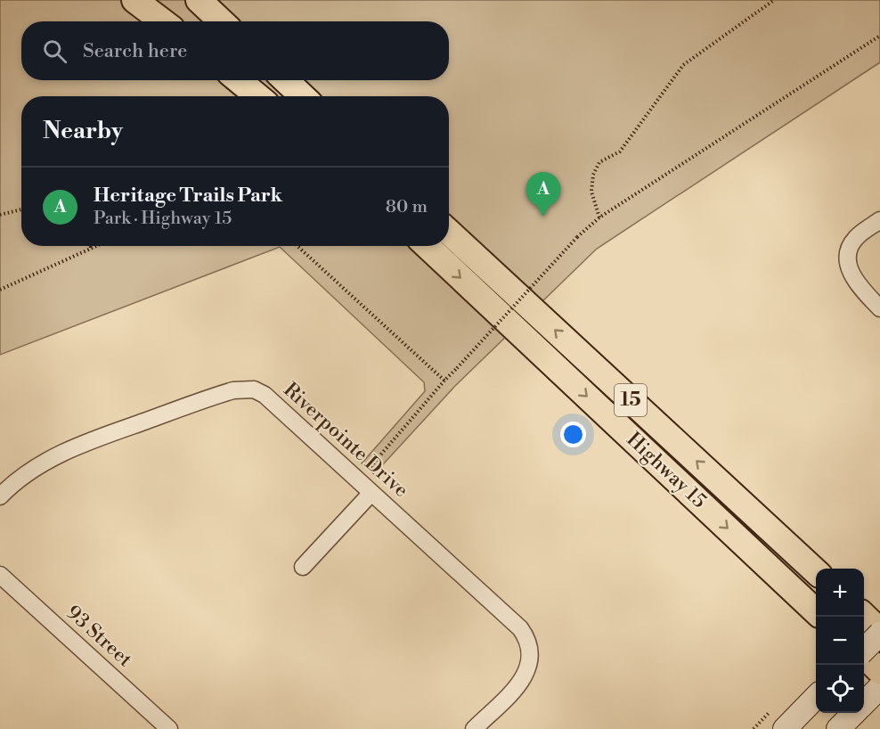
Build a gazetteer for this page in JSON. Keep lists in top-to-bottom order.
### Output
{
  "streets": {
    "main road": ["15", "Highway 15"],
    "street": ["Riverpointe Drive", "93 Street"]
  },
  "page": {
    "search": "Search here",
    "heading": "Nearby",
    "list": [
      {
        "mark": "A",
        "name": "Heritage Trails Park",
        "note": "Park · Highway 15",
        "value": "80 m"
      }
    ],
    "pins": "A",
    "map_buttons": ["+", "−"]
  }
}
